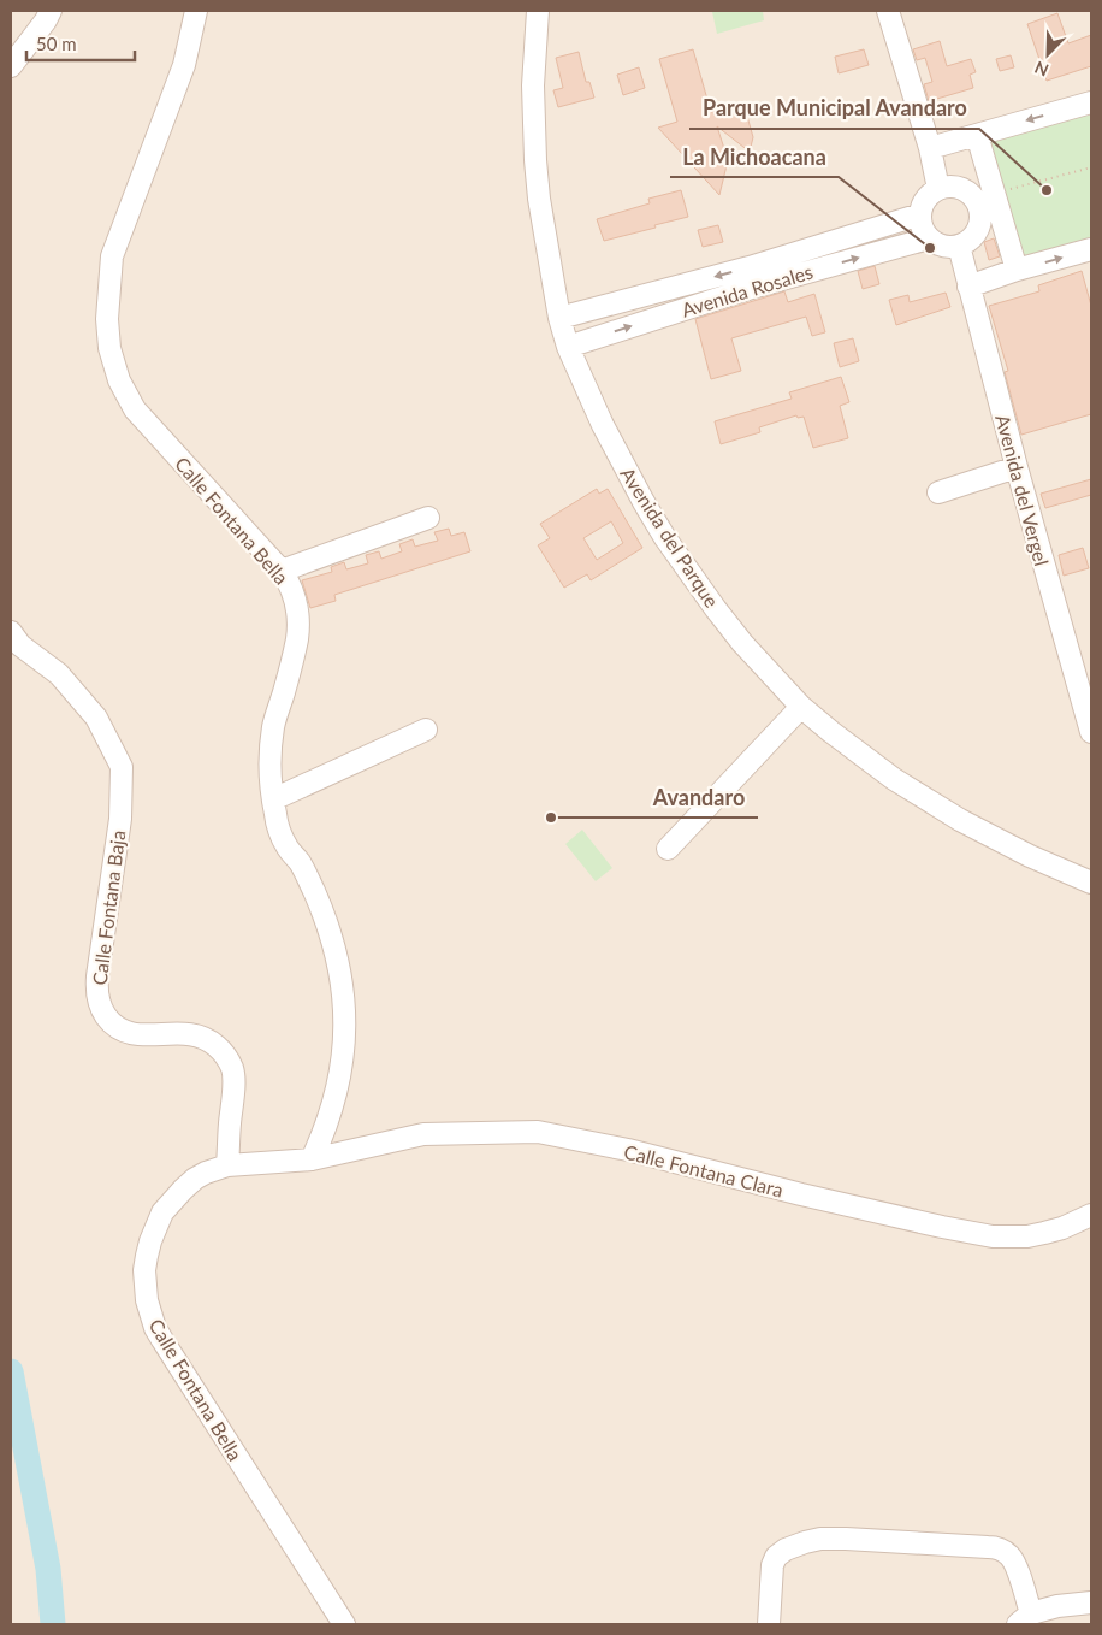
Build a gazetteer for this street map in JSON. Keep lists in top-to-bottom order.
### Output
{
  "streets": {
    "street": [
      "Avenida Rosales",
      "Avenida del Vergel",
      "Calle Fontana Bella",
      "Avenida del Parque",
      "Calle Fontana Baja",
      "Calle Fontana Clara"
    ]
  },
  "crossings": [
    ["Avenida Rosales", "Avenida del Vergel"],
    ["Avenida Rosales", "Avenida del Parque"],
    ["Calle Fontana Bella", "Calle Fontana Baja"],
    ["Calle Fontana Bella", "Calle Fontana Clara"]
  ],
  "places": ["Parque Municipal Avandaro", "La Michoacana", "Avandaro"],
  "scale_bar": "50 m",
  "north": "bottom left"
}
